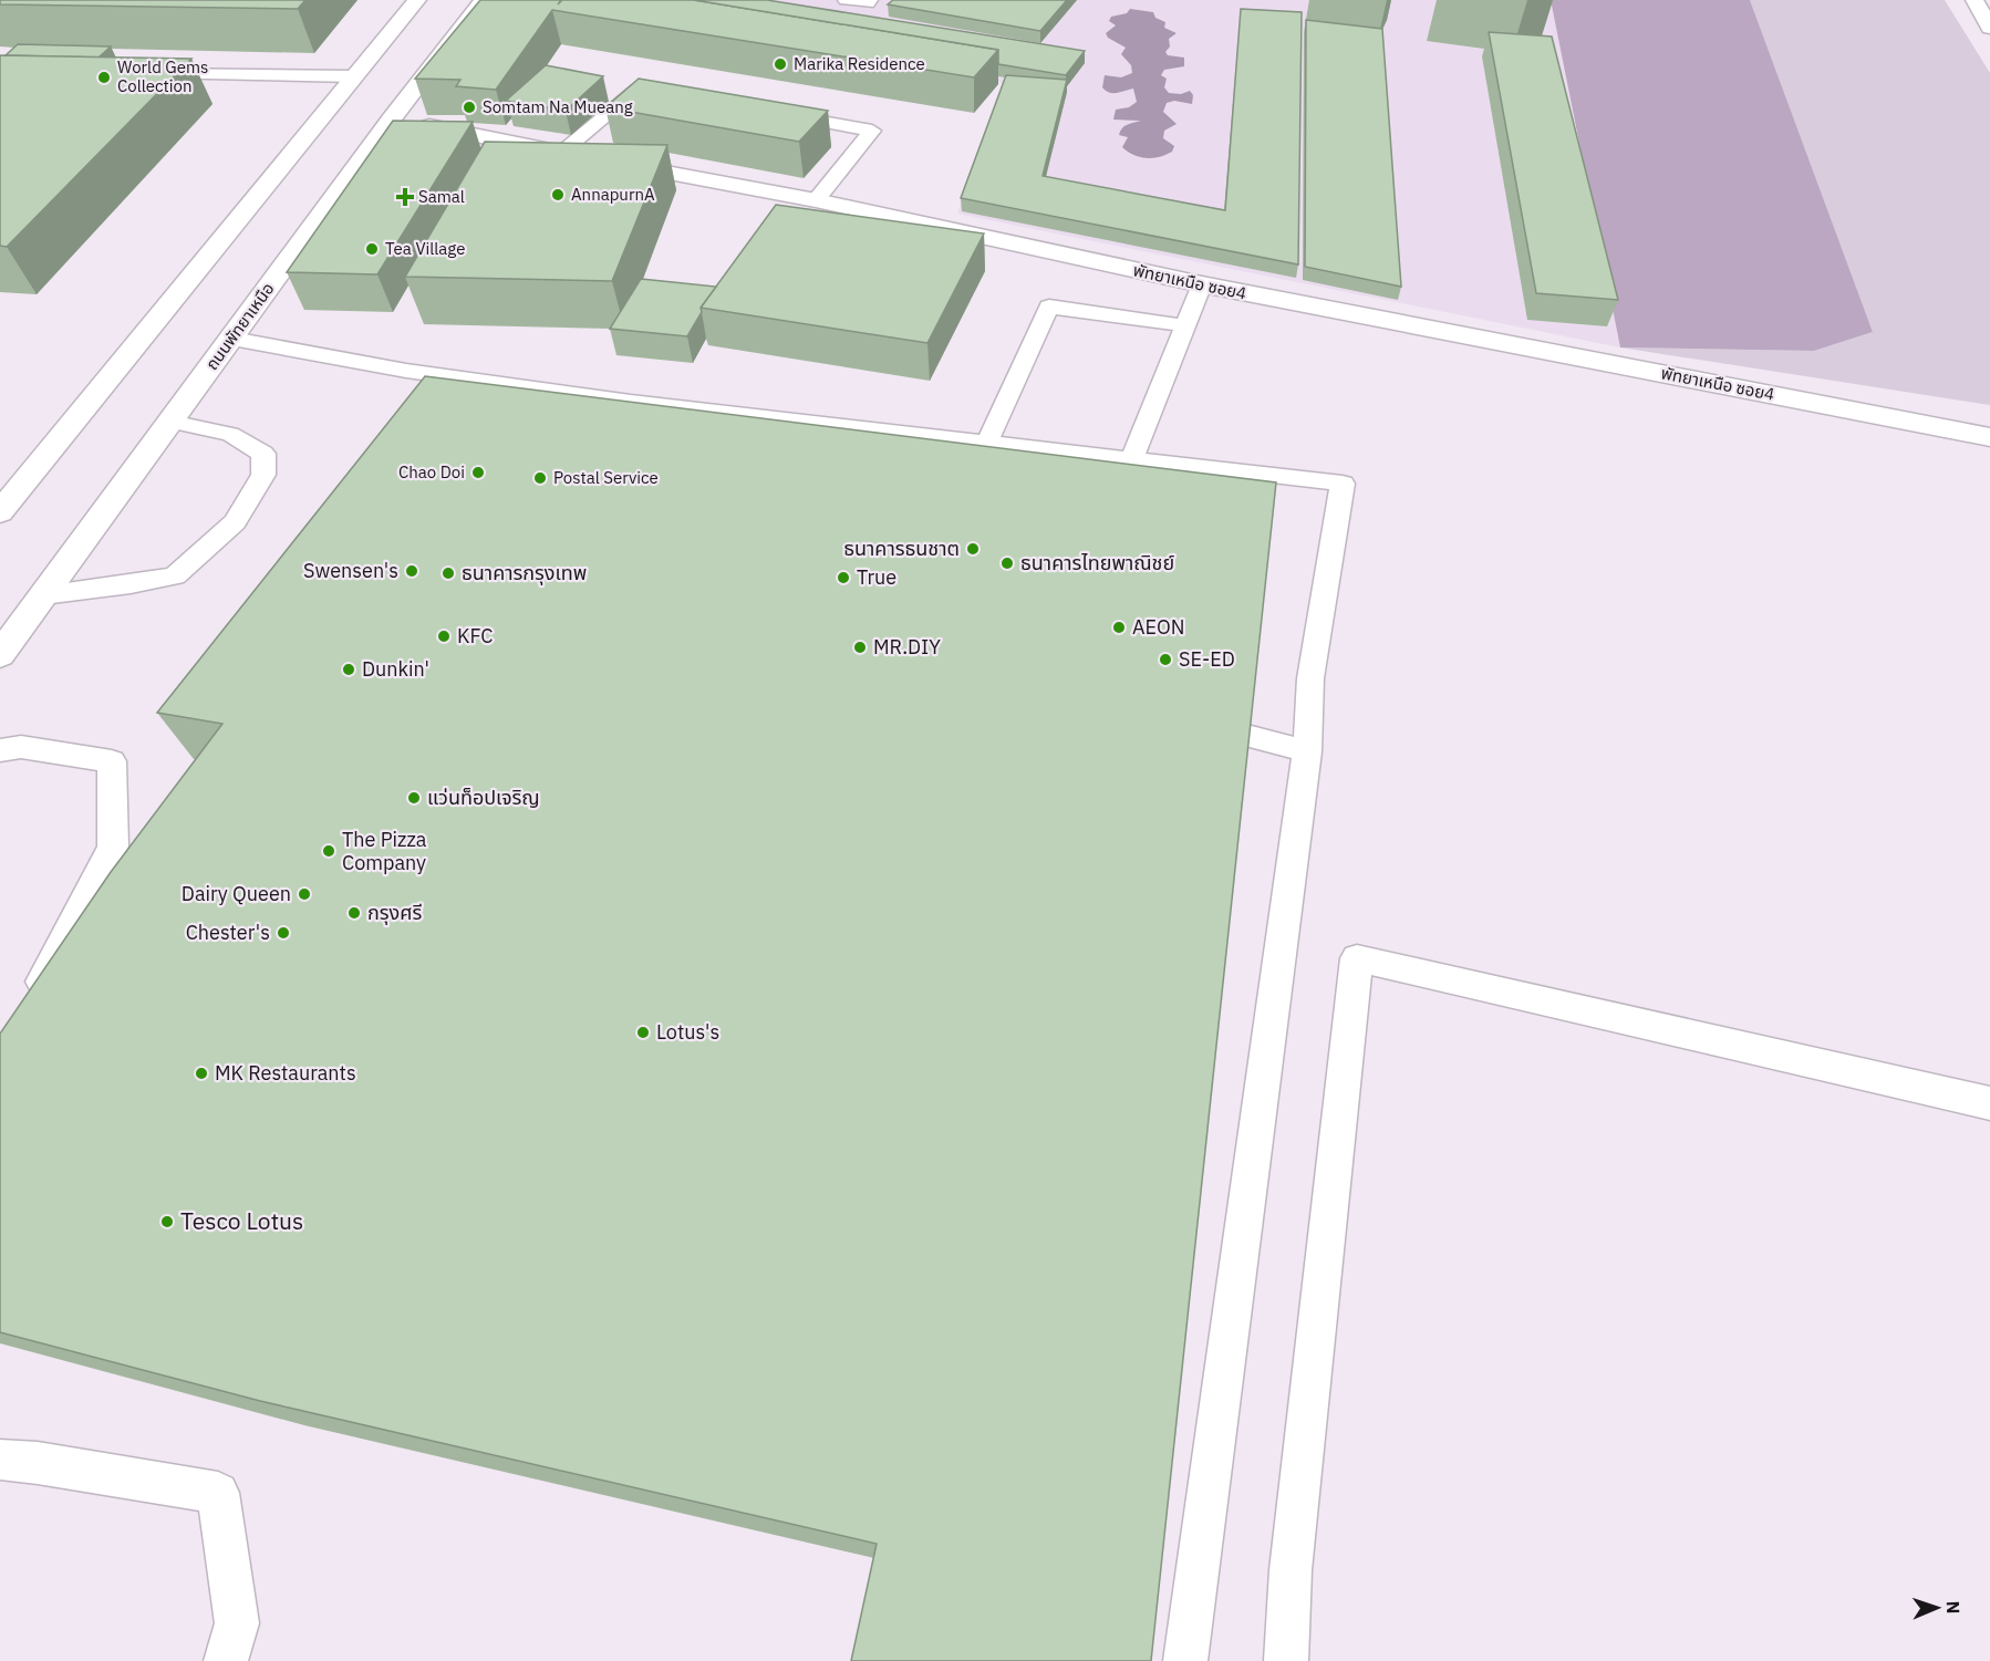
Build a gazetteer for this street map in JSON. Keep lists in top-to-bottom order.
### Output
{
  "streets": {
    "main road": ["พัทยาเหนือ ซอย4", "ถนนพัทยาเหนือ"]
  },
  "crossings": [
    ["พัทยาเหนือ ซอย4", "ถนนพัทยาเหนือ"]
  ],
  "places": {
    "other": [
      "Marika Residence",
      "World Gems Collection",
      "Somtam Na Mueang",
      "AnnapurnA",
      "Tea Village",
      "Chao Doi",
      "Postal Service",
      "ธนาคารธนชาต",
      "ธนาคารไทยพาณิชย์",
      "Swensen's",
      "ธนาคารกรุงเทพ",
      "True",
      "AEON",
      "KFC",
      "MR.DIY",
      "SE-ED",
      "Dunkin'",
      "แว่นท็อปเจริญ",
      "The Pizza Company",
      "Dairy Queen",
      "กรุงศรี",
      "Chester's",
      "Lotus's",
      "MK Restaurants",
      "Tesco Lotus"
    ],
    "health": ["Samal"]
  },
  "north": "right"
}
